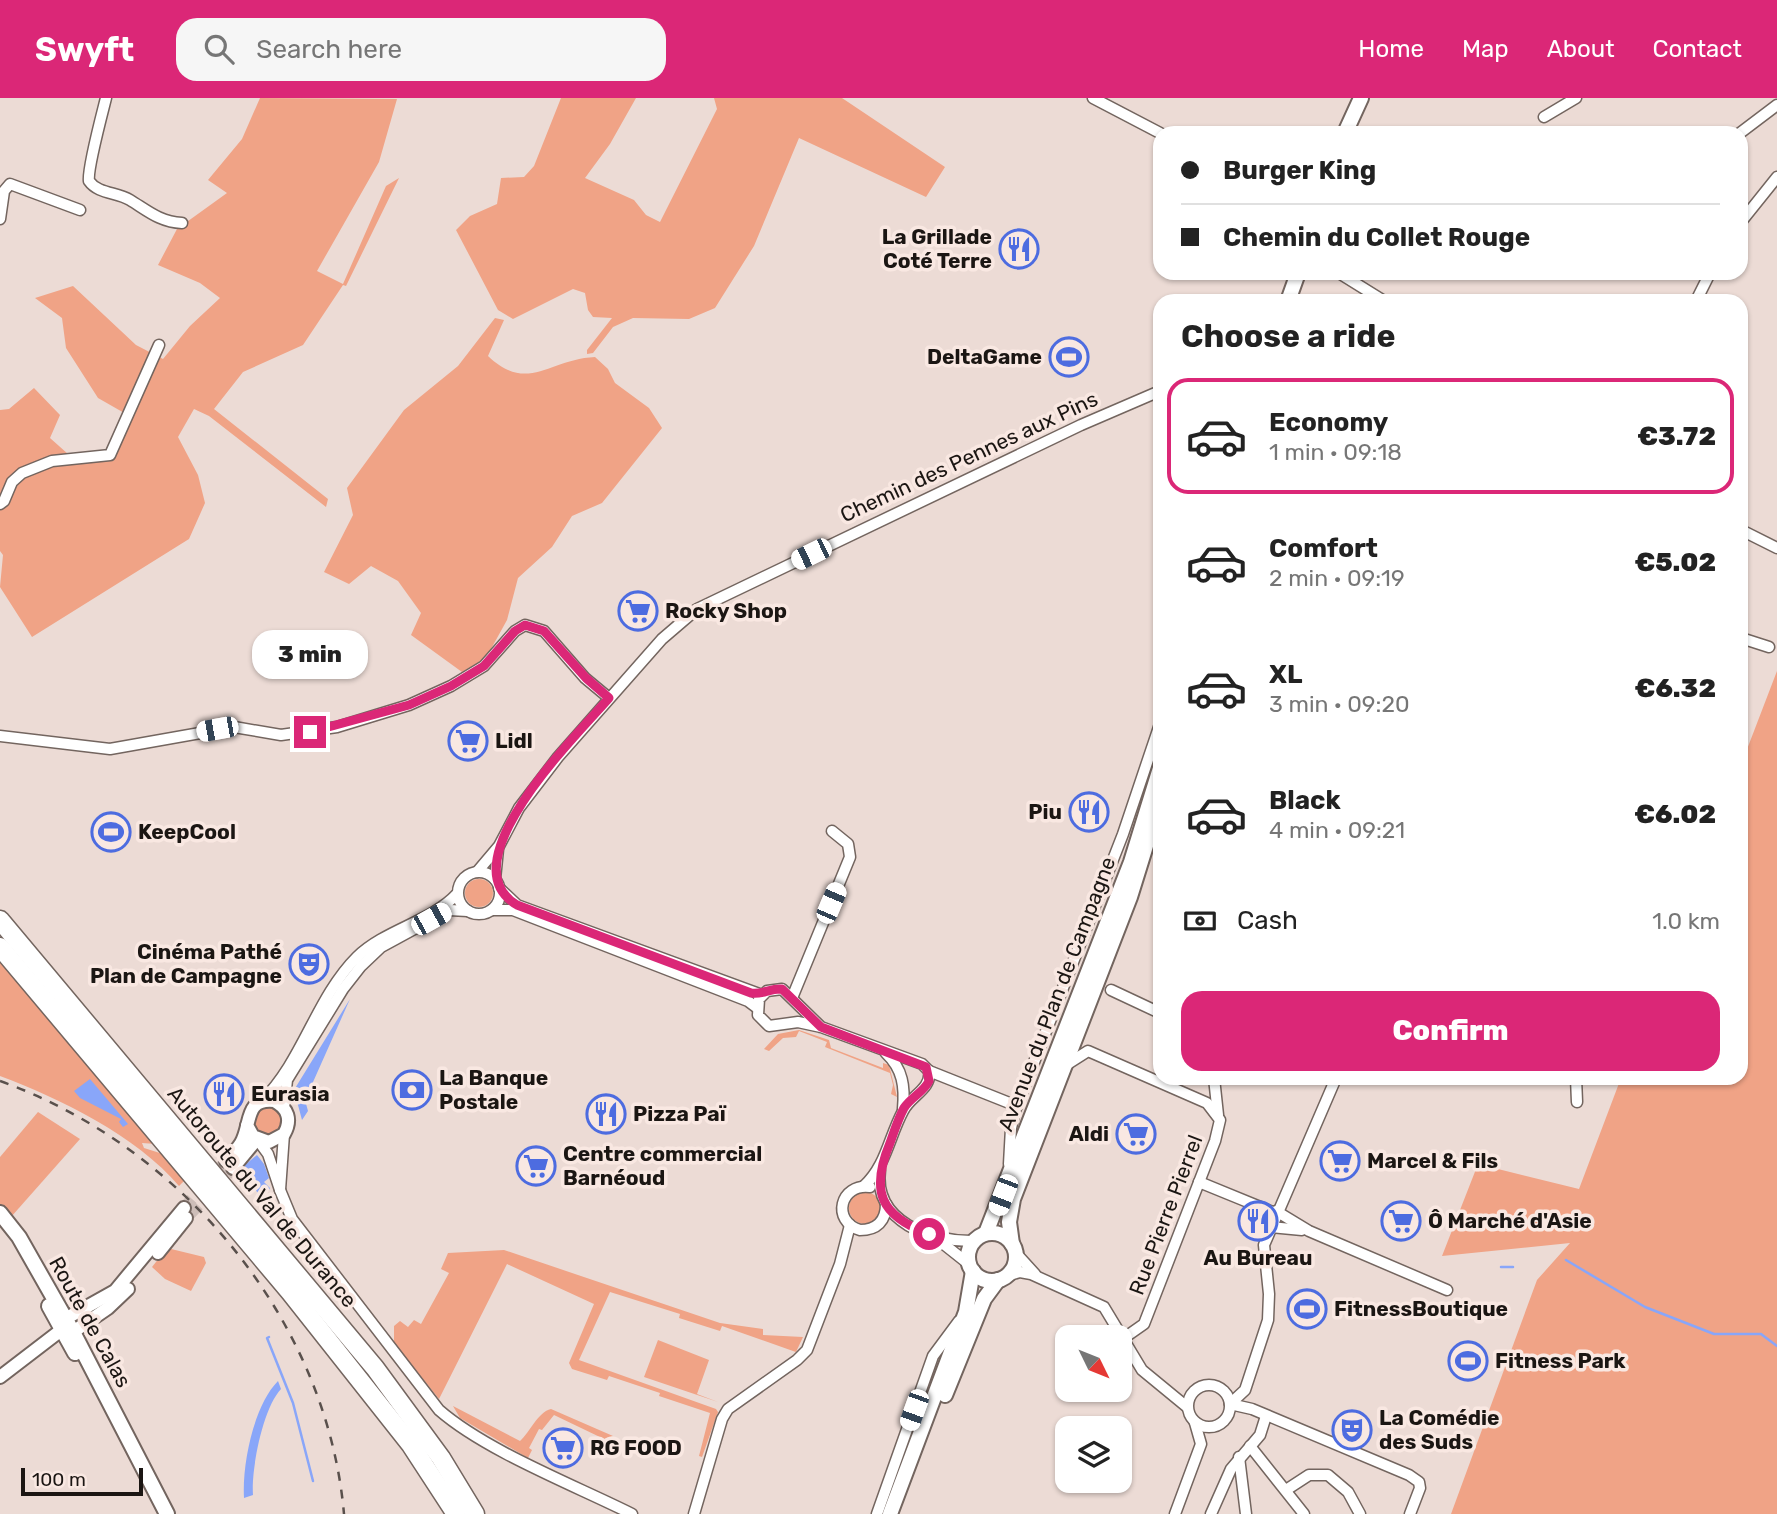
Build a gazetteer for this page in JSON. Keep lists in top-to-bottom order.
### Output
{
  "streets": {
    "highway": ["Autoroute du Val de Durance"],
    "main road": ["Avenue du Plan de Campagne", "Route de Calas"],
    "street": ["Chemin des Pennes aux Pins", "Rue Pierre Pierrel"]
  },
  "crossings": [
    ["Avenue du Plan de Campagne", "Rue Pierre Pierrel"]
  ],
  "places": {
    "restaurant": [
      "La Grillade Coté Terre",
      "Piu",
      "Eurasia",
      "Pizza Paï",
      "Au Bureau"
    ],
    "sports": [
      "DeltaGame",
      "KeepCool",
      "FitnessBoutique",
      "Fitness Park"
    ],
    "supermarket": [
      "Rocky Shop",
      "Lidl",
      "Aldi",
      "Marcel & Fils",
      "Centre commercial Barnéoud",
      "Ô Marché d'Asie",
      "RG FOOD"
    ],
    "theatre": ["Cinéma Pathé Plan de Campagne", "La Comédie des Suds"],
    "bank": ["La Banque Postale"]
  },
  "scale_bar": "100 m",
  "north": "bottom right",
  "page": {
    "header": "Swyft",
    "search": "Search here",
    "nav": [
      "Home",
      "Map",
      "About",
      "Contact"
    ],
    "banner": ["Burger King", "Chemin du Collet Rouge"],
    "heading": "Choose a ride",
    "list": [
      {
        "name": "Economy",
        "note": "1 min · 09:18",
        "value": "€3.72"
      },
      {
        "name": "Comfort",
        "note": "2 min · 09:19",
        "value": "€5.02"
      },
      {
        "name": "XL",
        "note": "3 min · 09:20",
        "value": "€6.32"
      },
      {
        "name": "Black",
        "note": "4 min · 09:21",
        "value": "€6.02"
      }
    ],
    "bubble": "3 min",
    "pay": ["Cash", "1.0 km"],
    "buttons": "Confirm",
    "scale": "100 m"
  }
}
